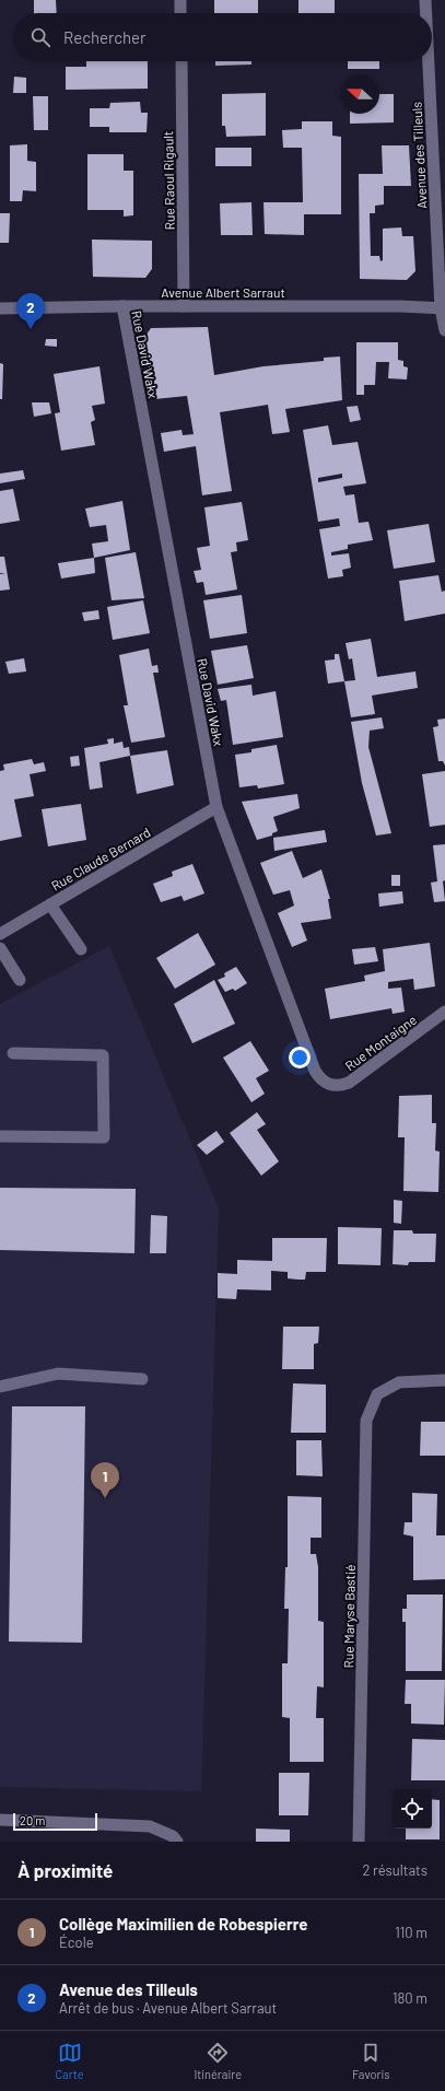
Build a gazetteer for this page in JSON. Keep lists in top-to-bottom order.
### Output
{
  "streets": {
    "street": [
      "Avenue des Tilleuls",
      "Rue Raoul Rigault",
      "Avenue Albert Sarraut",
      "Rue David Wakx",
      "Rue Claude Bernard",
      "Rue Montaigne",
      "Rue Maryse Bastié"
    ]
  },
  "crossings": [
    ["Avenue des Tilleuls", "Avenue Albert Sarraut"],
    ["Rue Raoul Rigault", "Avenue Albert Sarraut"],
    ["Avenue Albert Sarraut", "Rue David Wakx"],
    ["Rue David Wakx", "Rue Claude Bernard"],
    ["Rue David Wakx", "Rue Montaigne"]
  ],
  "scale_bar": "20 m",
  "north": "left",
  "page": {
    "search": "Rechercher",
    "pins": ["2", "1"],
    "scale": "20 m",
    "heading": ["À proximité", "2 résultats"],
    "list": [
      {
        "mark": "1",
        "name": "Collège Maximilien de Robespierre",
        "note": "École",
        "value": "110 m"
      },
      {
        "mark": "2",
        "name": "Avenue des Tilleuls",
        "note": "Arrêt de bus · Avenue Albert Sarraut",
        "value": "180 m"
      }
    ],
    "nav": ["Carte", "Itinéraire", "Favoris"]
  }
}
